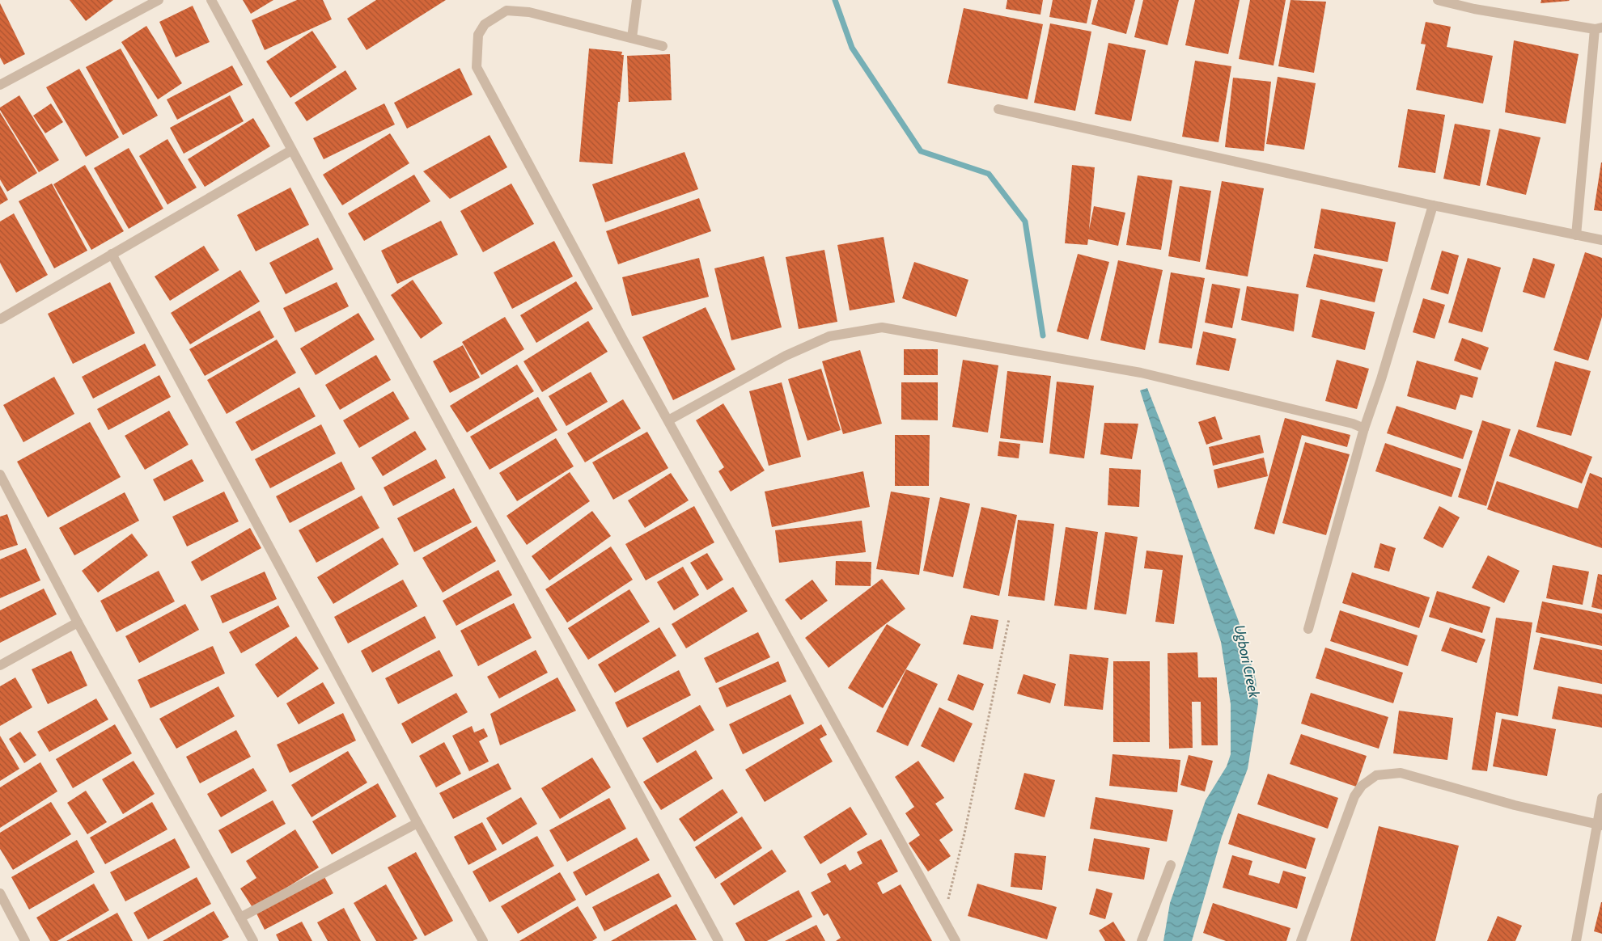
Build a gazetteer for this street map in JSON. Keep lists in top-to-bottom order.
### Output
{
  "water": ["Ugbori Creek"]
}
